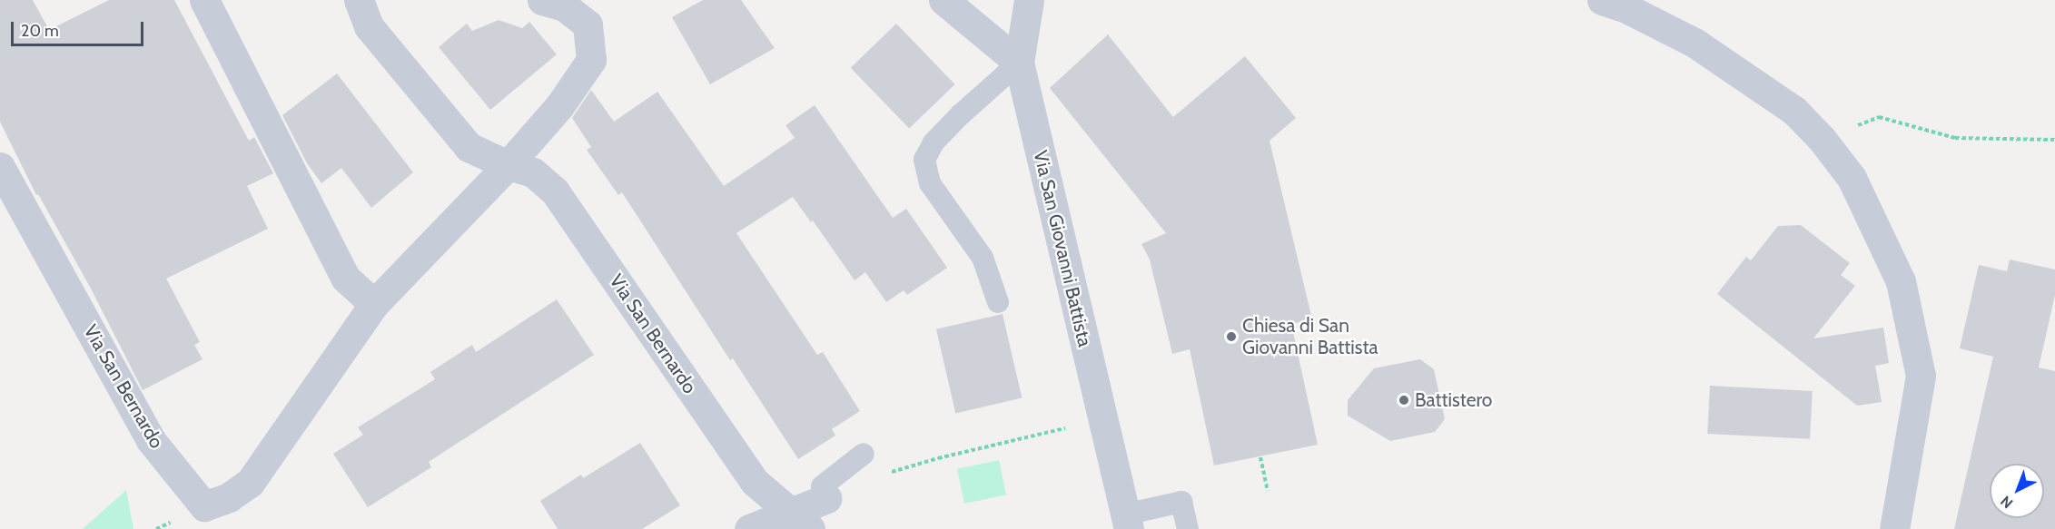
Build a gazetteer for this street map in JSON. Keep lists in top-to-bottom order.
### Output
{
  "streets": {
    "street": ["Via San Giovanni Battista", "Via San Bernardo"]
  },
  "places": ["Chiesa di San Giovanni Battista", "Battistero"],
  "scale_bar": "20 m",
  "north": "bottom left"
}
